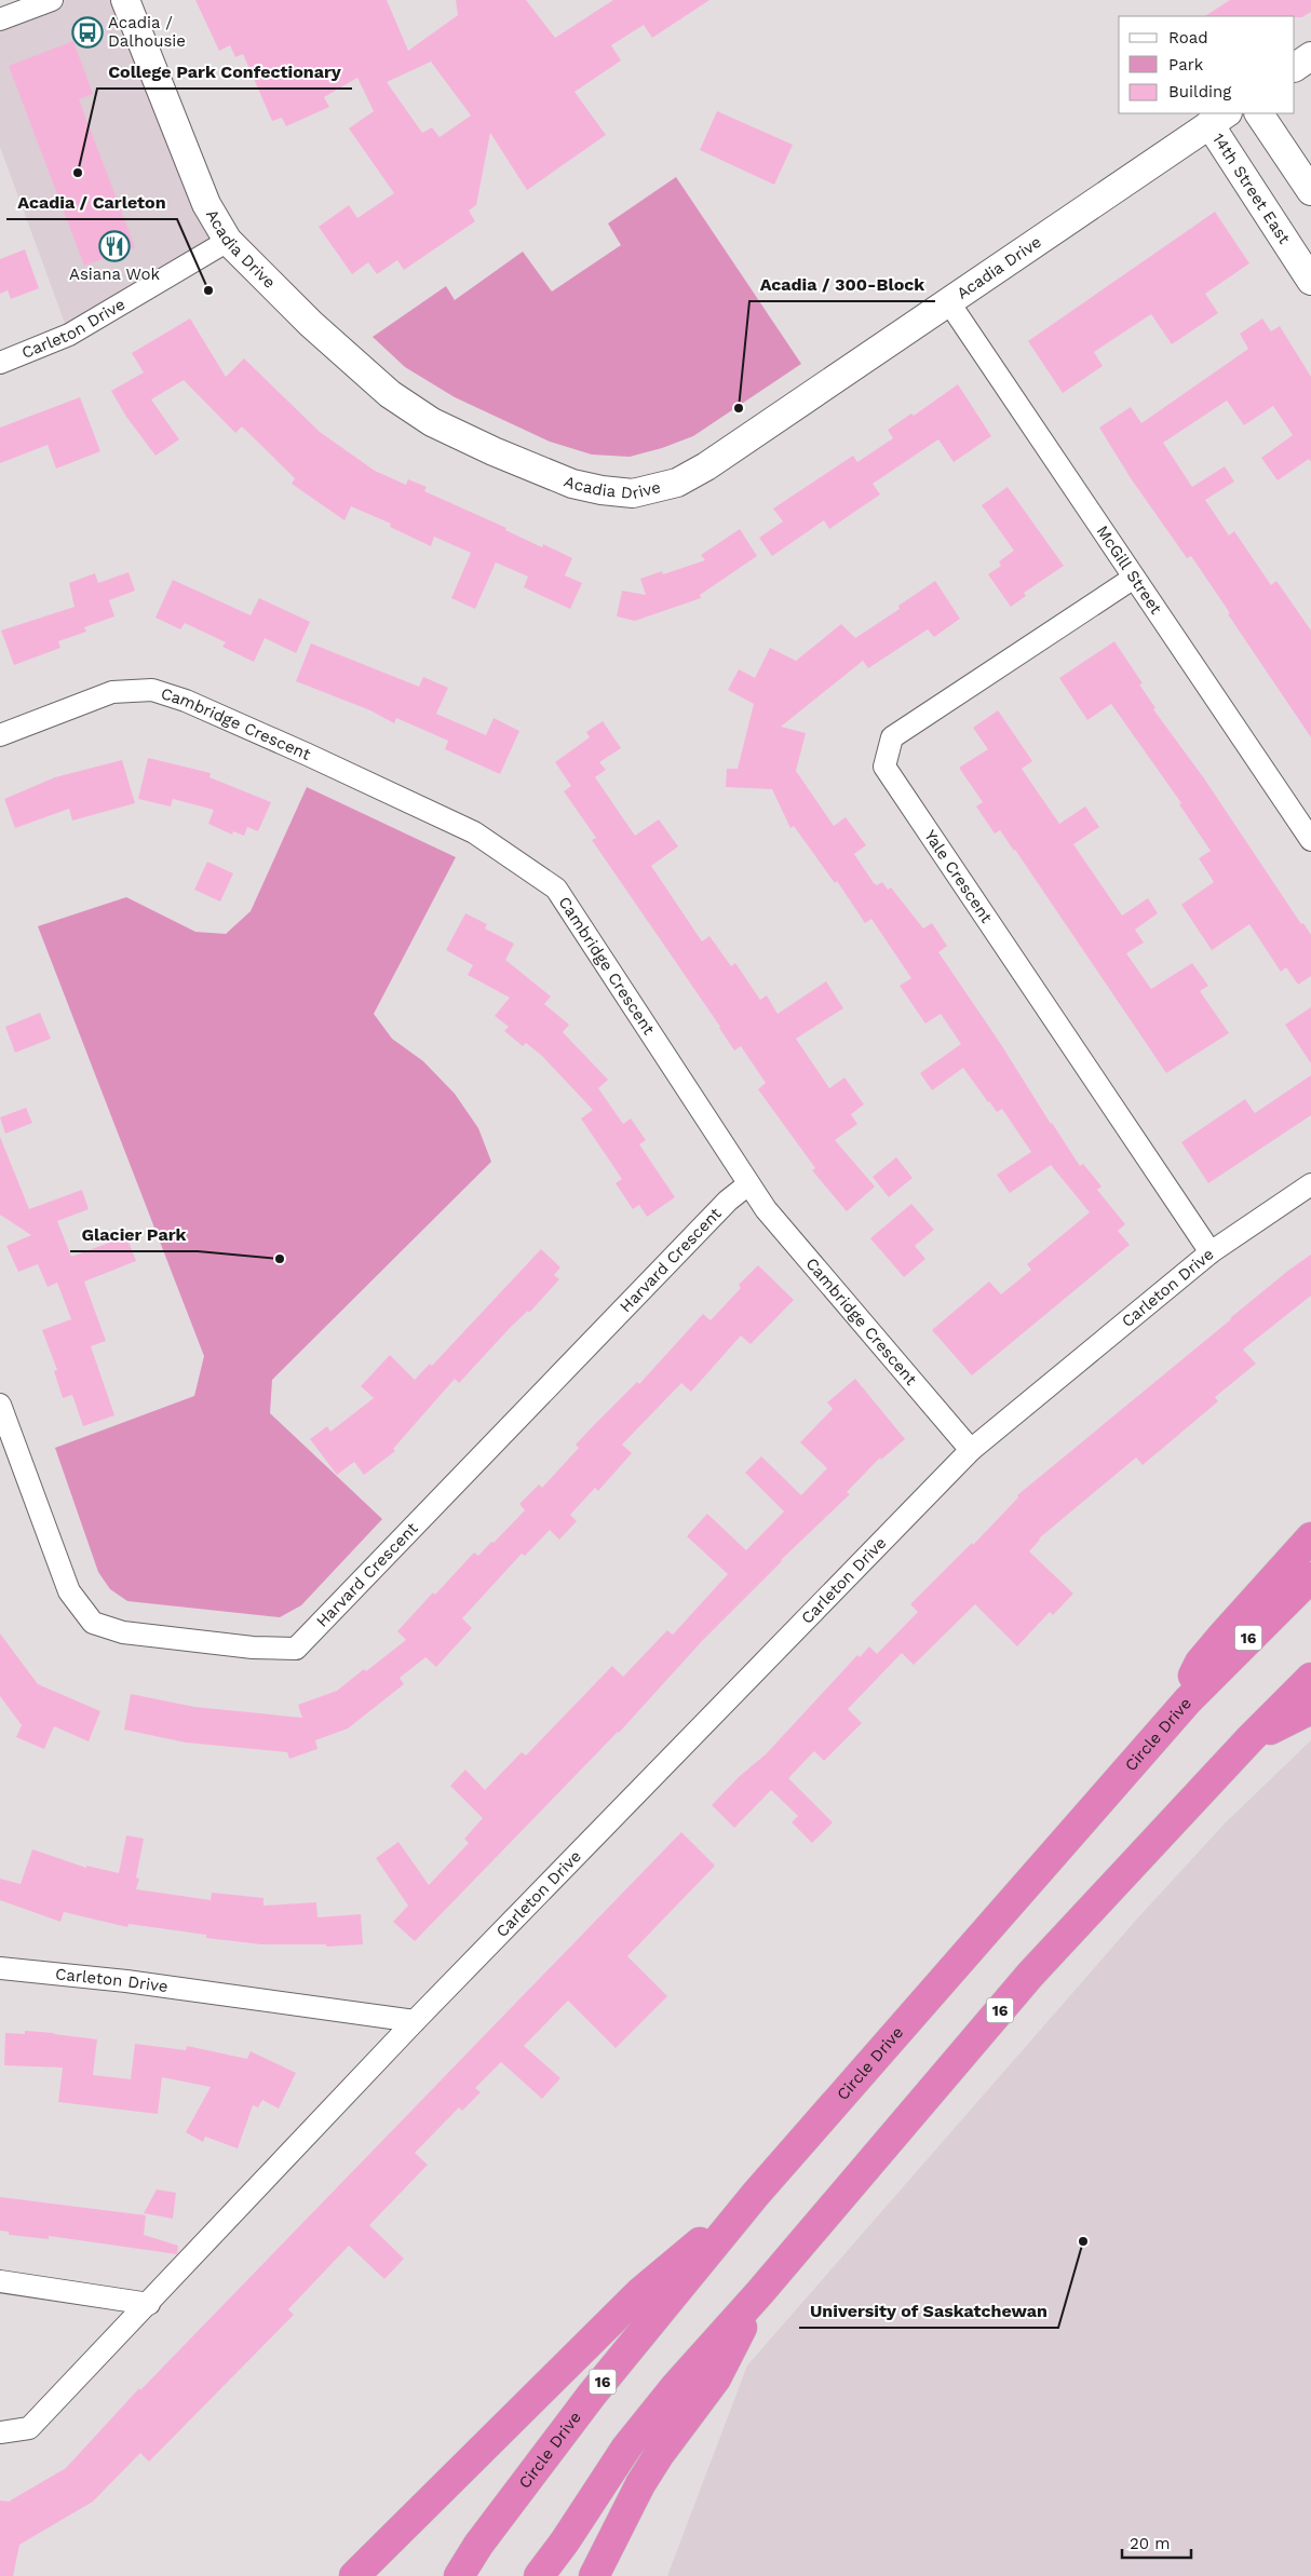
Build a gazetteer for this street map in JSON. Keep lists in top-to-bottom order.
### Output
{
  "streets": {
    "highway": ["16", "Circle Drive"],
    "street": [
      "14th Street East",
      "Acadia Drive",
      "Carleton Drive",
      "McGill Street",
      "Cambridge Crescent",
      "Yale Crescent",
      "Harvard Crescent"
    ]
  },
  "crossings": [
    ["14th Street East", "Acadia Drive"],
    ["Acadia Drive", "Carleton Drive"],
    ["Acadia Drive", "McGill Street"],
    ["Carleton Drive", "Cambridge Crescent"],
    ["Carleton Drive", "Yale Crescent"],
    ["McGill Street", "Yale Crescent"],
    ["Cambridge Crescent", "Harvard Crescent"]
  ],
  "places": {
    "bus stop": ["Acadia / Dalhousie"],
    "other": [
      "College Park Confectionary",
      "Acadia / Carleton",
      "Acadia / 300-Block",
      "Glacier Park",
      "University of Saskatchewan"
    ],
    "restaurant": ["Asiana Wok"]
  },
  "legend": ["Road", "Park", "Building"],
  "scale_bar": "20 m"
}
